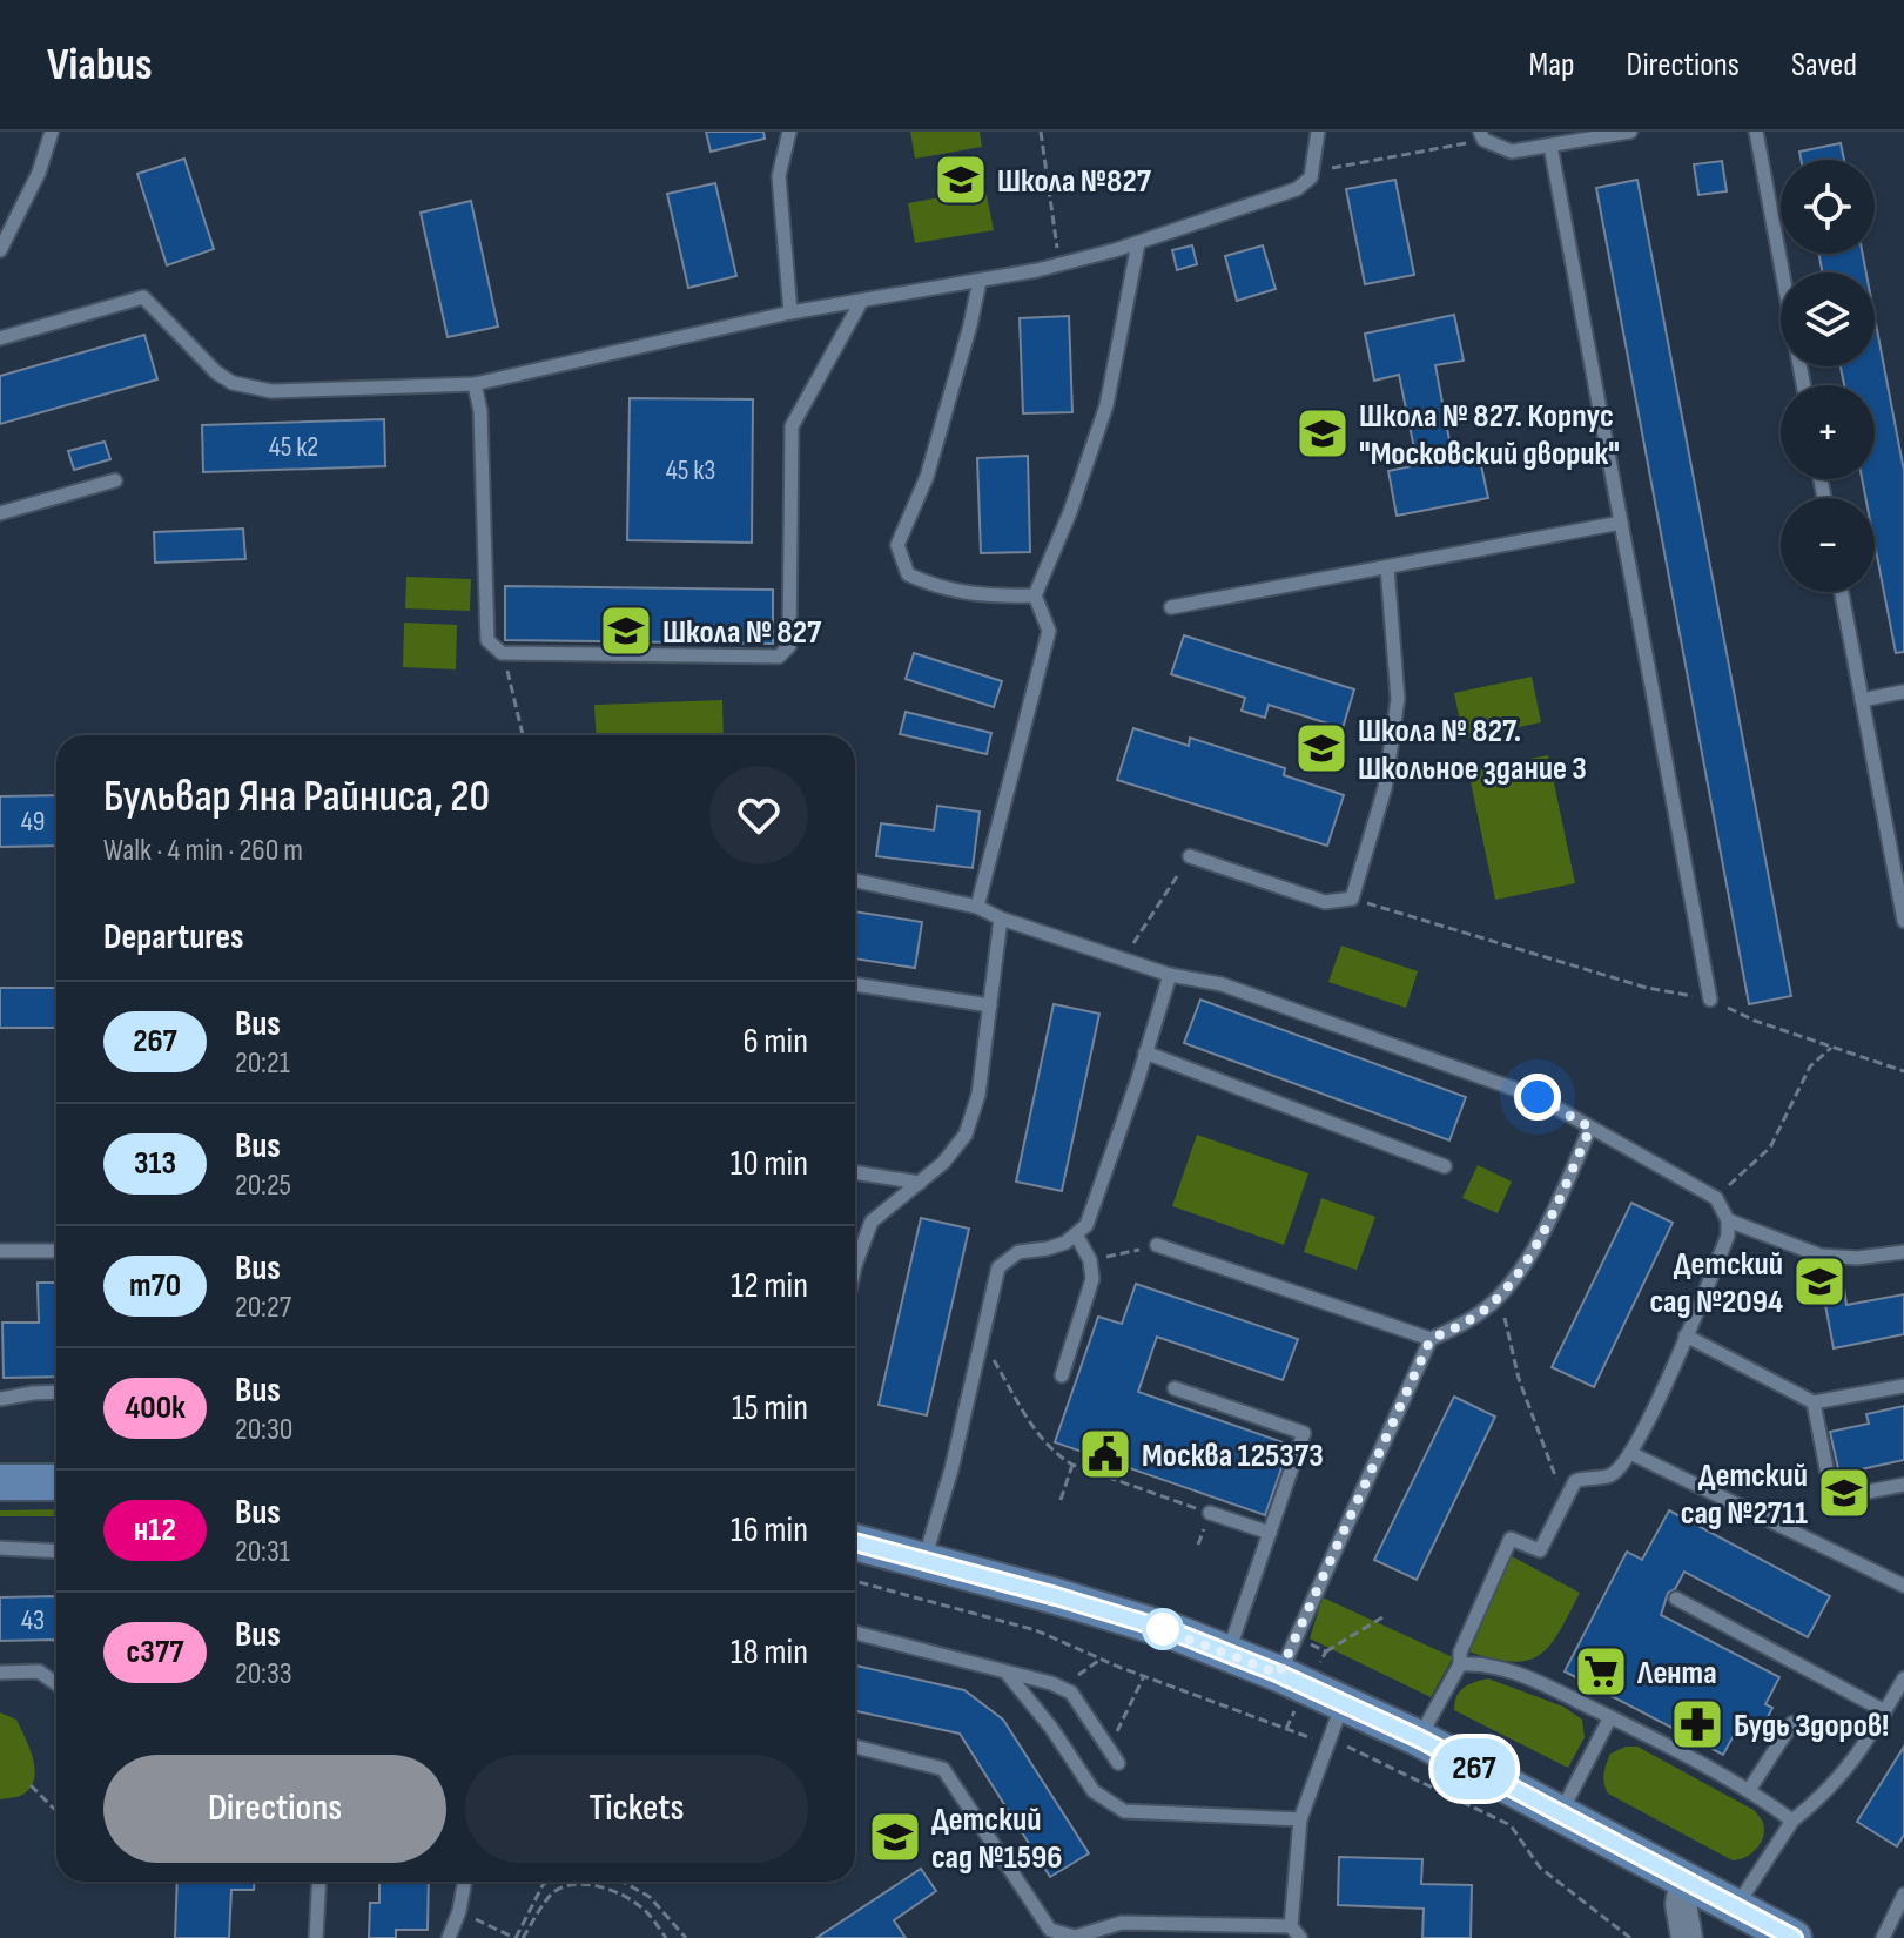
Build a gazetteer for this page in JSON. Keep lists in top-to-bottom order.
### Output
{
  "places": {
    "school or university": [
      "Школа №827",
      "Школа № 827. Корпус \"Московский дворик\"",
      "Школа № 827",
      "Школа № 827. Школьное здание 3",
      "Детский сад №2094",
      "Детский сад №2711",
      "Детский сад №1596"
    ],
    "public building": ["Москва 125373"],
    "supermarket": ["Лента"],
    "pharmacy": ["Будь Здоров!"]
  },
  "lines": ["bus line 267"],
  "house_numbers": [
    "45 к2",
    "45 к3",
    "49",
    "43"
  ],
  "page": {
    "header": "Viabus",
    "nav": ["Map", "Directions", "Saved"],
    "on_map": "267",
    "map_buttons": ["+", "−"],
    "heading": [
      ["Бульвар Яна Райниса, 20", "Walk · 4 min · 260 m"],
      "Departures"
    ],
    "list": [
      {
        "mark": "267",
        "name": "Bus",
        "note": "20:21",
        "value": "6 min"
      },
      {
        "mark": "313",
        "name": "Bus",
        "note": "20:25",
        "value": "10 min"
      },
      {
        "mark": "т70",
        "name": "Bus",
        "note": "20:27",
        "value": "12 min"
      },
      {
        "mark": "400к",
        "name": "Bus",
        "note": "20:30",
        "value": "15 min"
      },
      {
        "mark": "н12",
        "name": "Bus",
        "note": "20:31",
        "value": "16 min"
      },
      {
        "mark": "с377",
        "name": "Bus",
        "note": "20:33",
        "value": "18 min"
      }
    ],
    "buttons": ["Directions", "Tickets"]
  }
}
